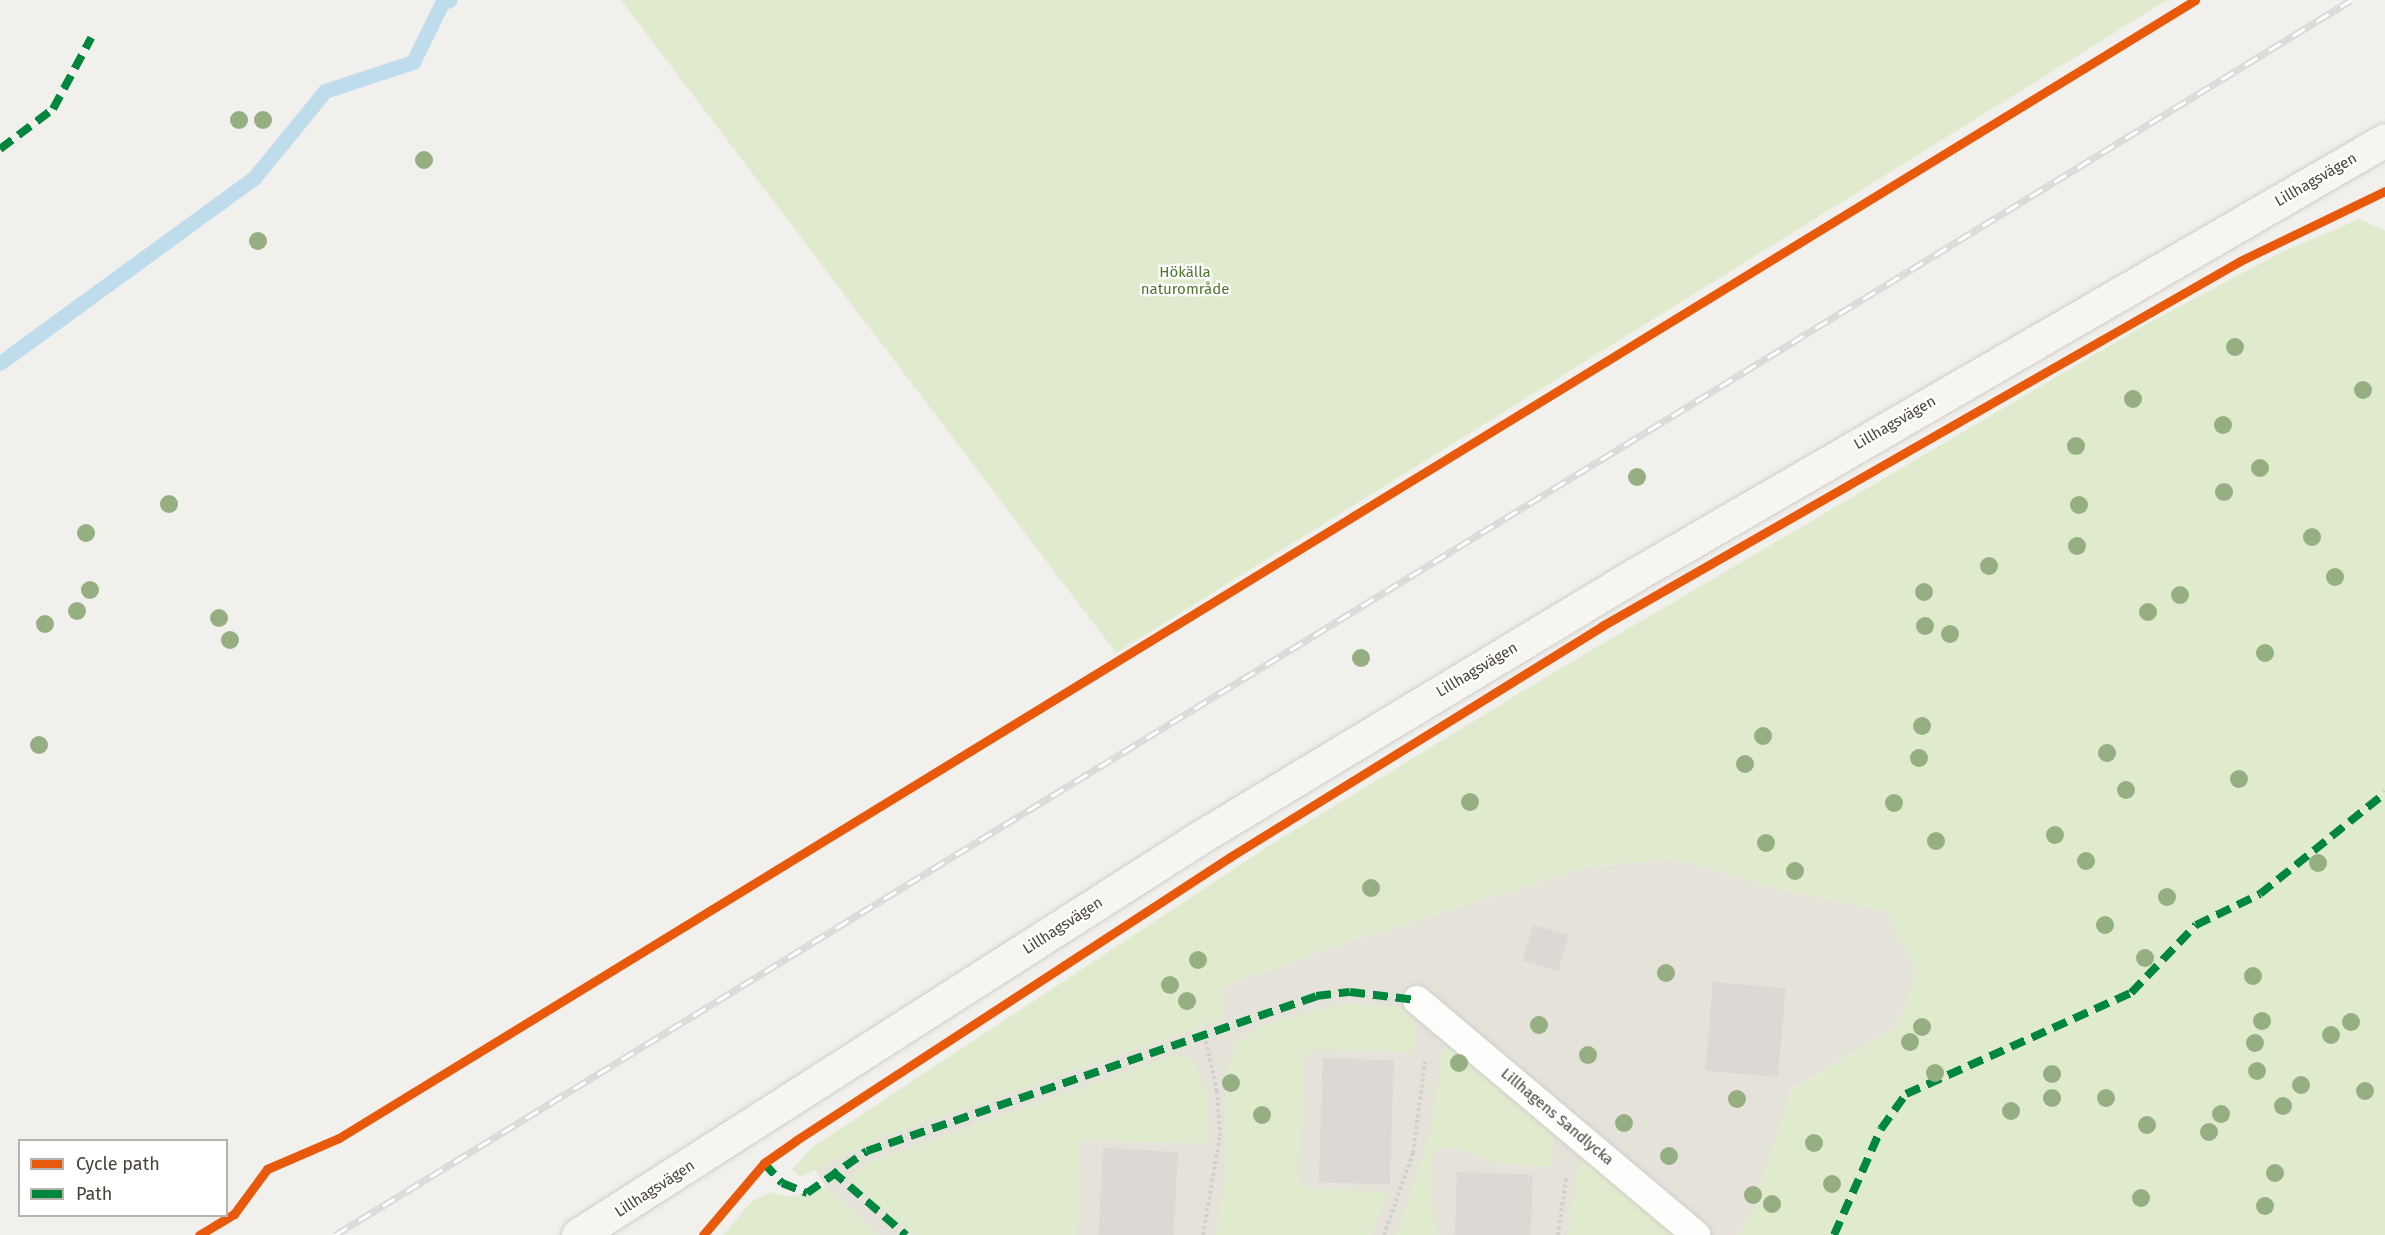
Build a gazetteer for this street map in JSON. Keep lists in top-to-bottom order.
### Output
{
  "streets": {
    "street": ["Lillhagsvägen"],
    "lane": ["Lillhagens Sandlycka"]
  },
  "parks": ["Hökälla naturområde"],
  "legend": ["Cycle path", "Path"]
}
